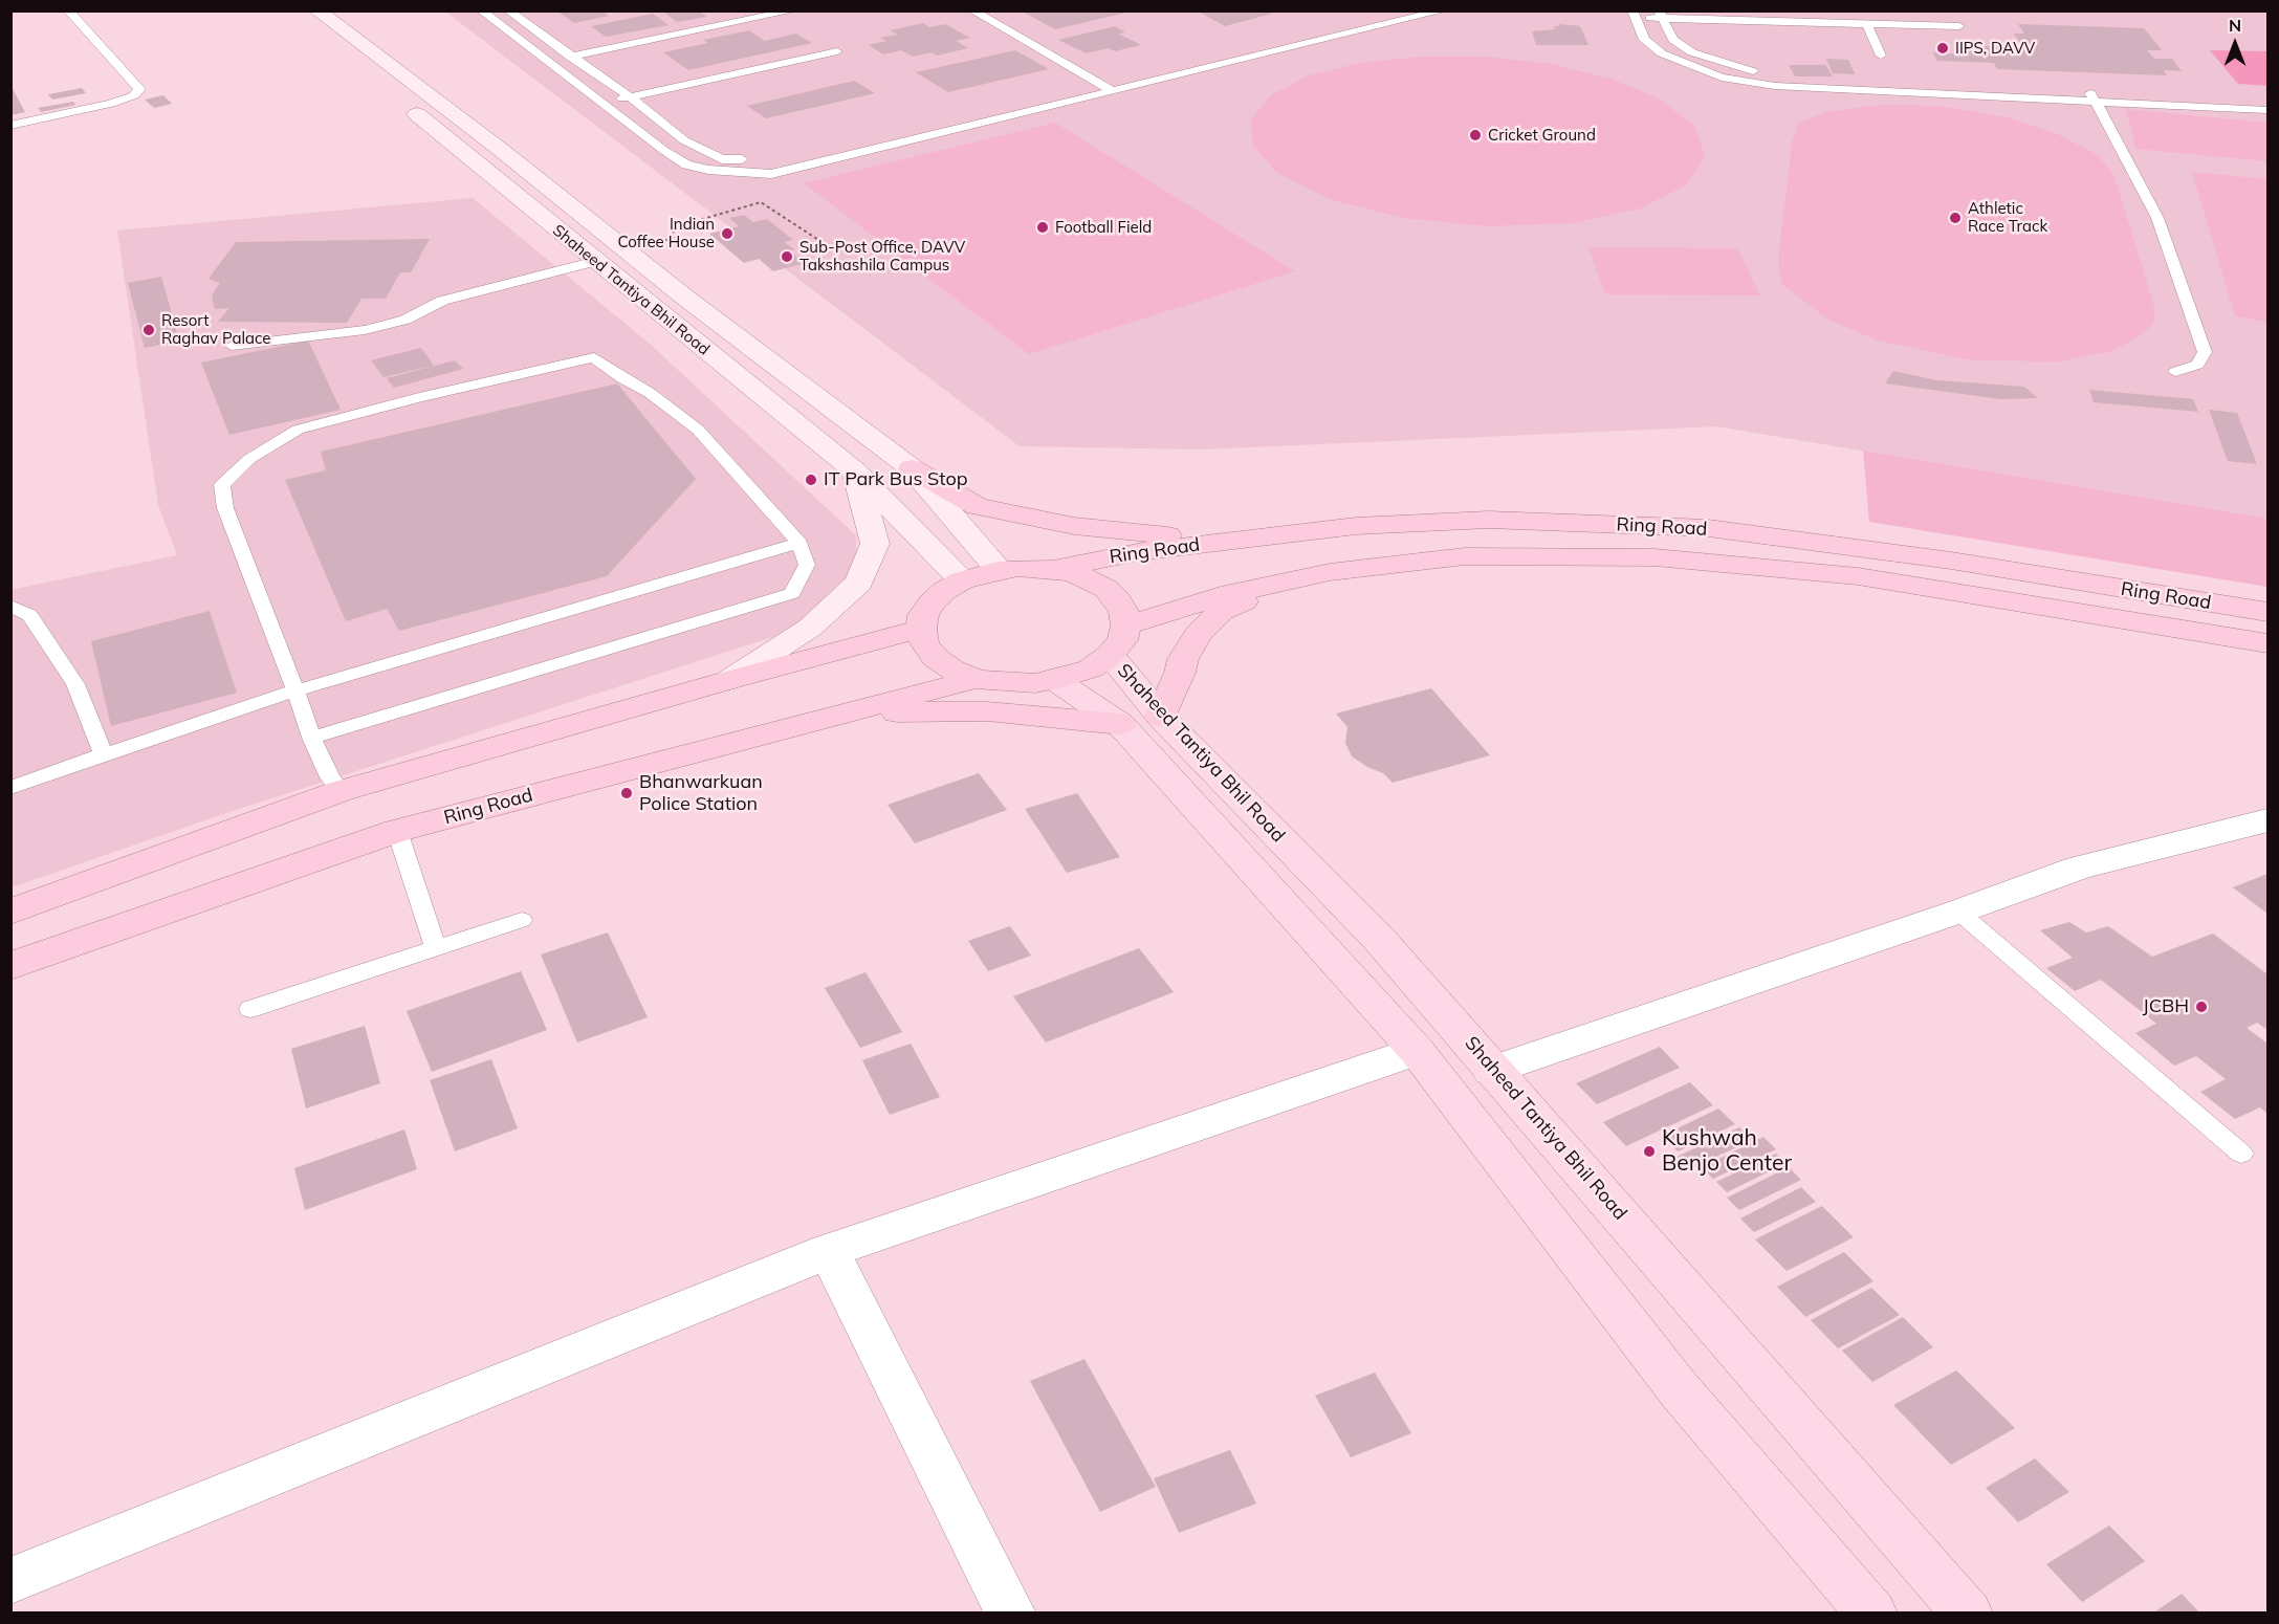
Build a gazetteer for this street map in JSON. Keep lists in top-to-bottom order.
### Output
{
  "streets": {
    "highway": ["Ring Road"],
    "main road": ["Shaheed Tantiya Bhil Road"]
  },
  "crossings": [
    ["Shaheed Tantiya Bhil Road", "Ring Road"]
  ],
  "places": [
    "IIPS, DAVV",
    "Cricket Ground",
    "Athletic Race Track",
    "Football Field",
    "Indian Coffee House",
    "Sub-Post Office, DAVV Takshashila Campus",
    "Resort Raghav Palace",
    "IT Park Bus Stop",
    "Bhanwarkuan Police Station",
    "JCBH",
    "Kushwah Benjo Center"
  ],
  "north": "top"
}
